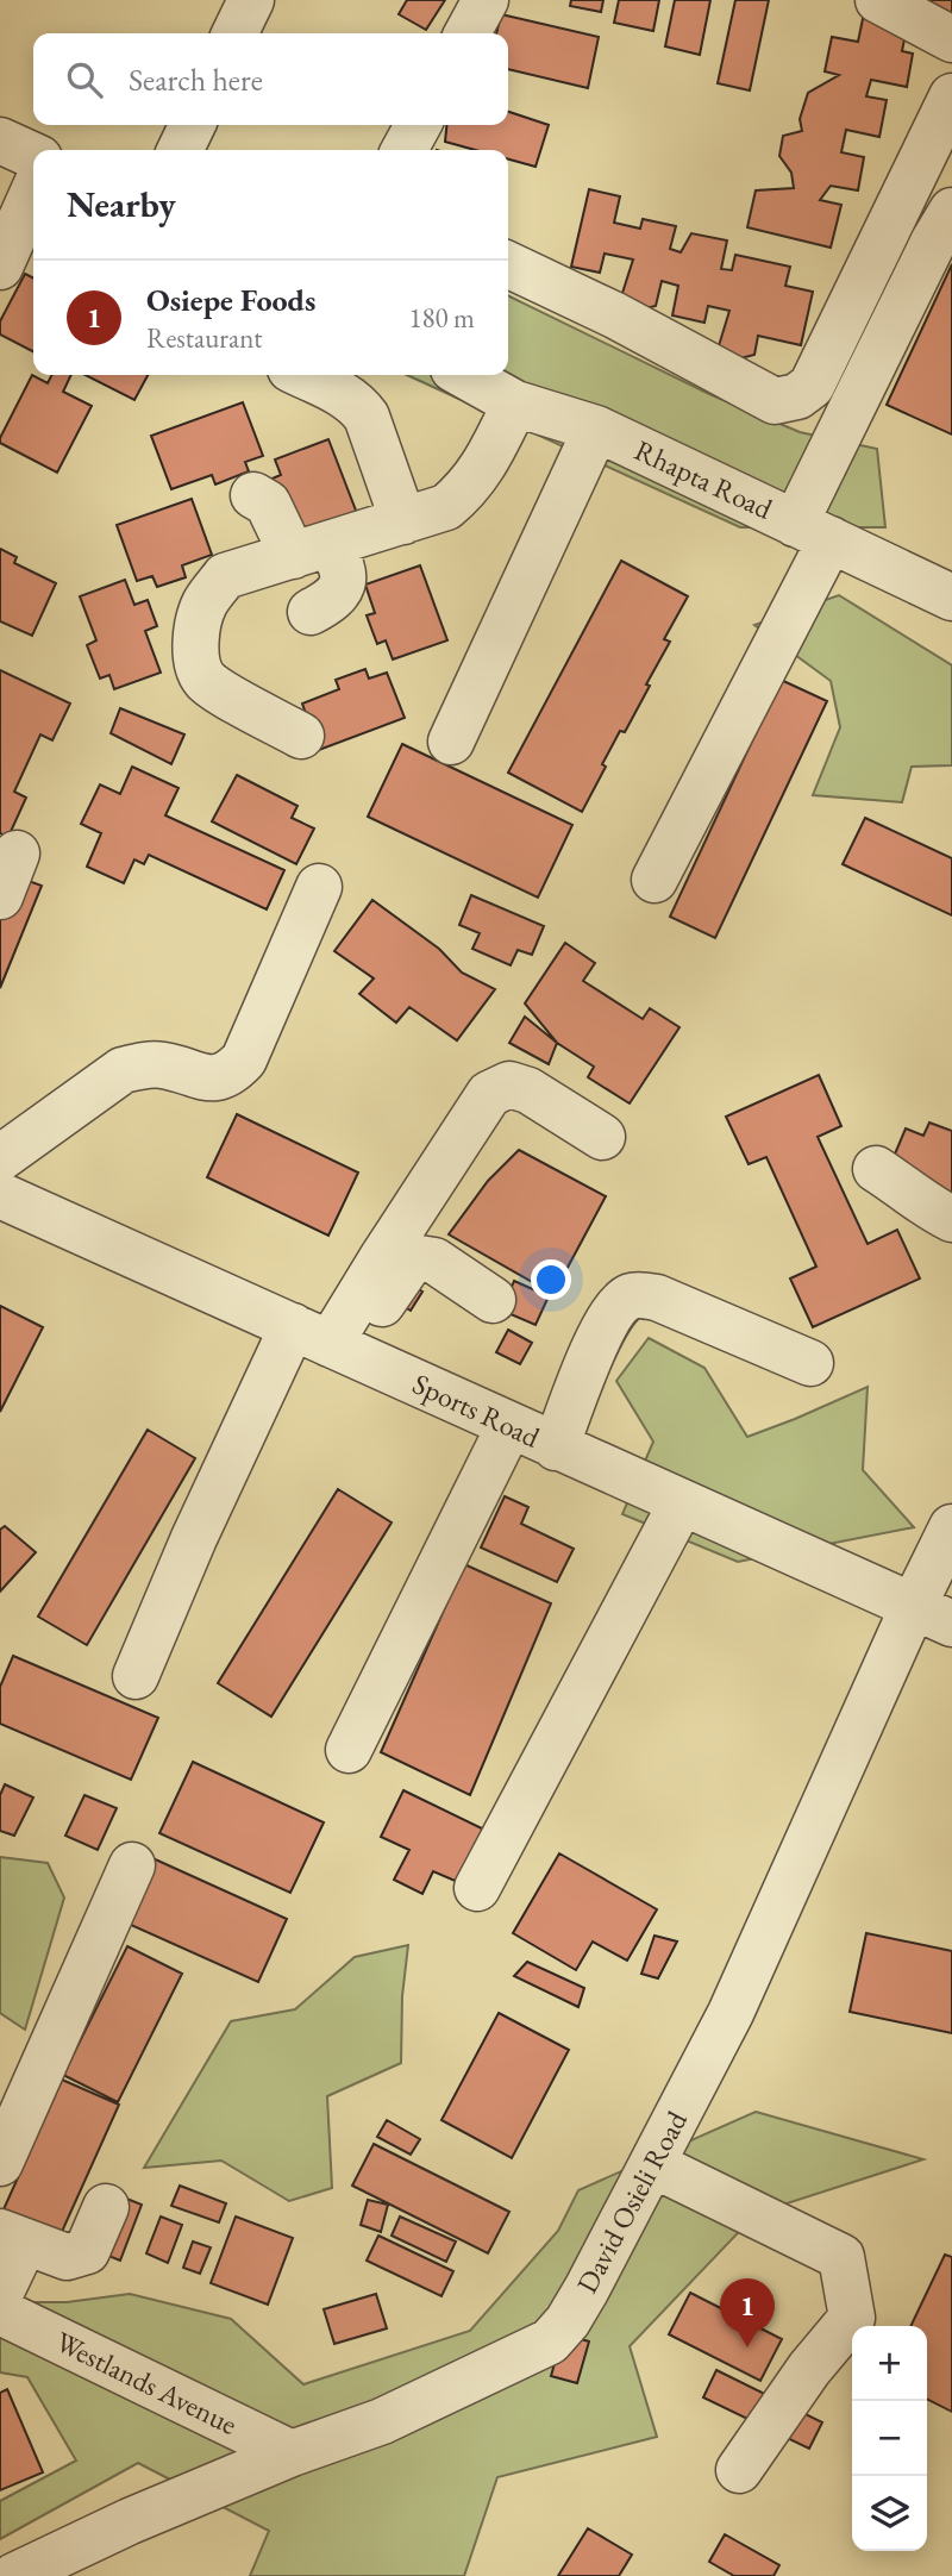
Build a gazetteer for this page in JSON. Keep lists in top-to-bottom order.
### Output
{
  "streets": {
    "street": [
      "Rhapta Road",
      "Sports Road",
      "David Osieli Road",
      "Westlands Avenue"
    ]
  },
  "crossings": [
    ["Sports Road", "David Osieli Road"],
    ["David Osieli Road", "Westlands Avenue"]
  ],
  "page": {
    "search": "Search here",
    "heading": "Nearby",
    "list": [
      {
        "mark": "1",
        "name": "Osiepe Foods",
        "note": "Restaurant",
        "value": "180 m"
      }
    ],
    "pins": "1",
    "map_buttons": ["+", "−"]
  }
}
